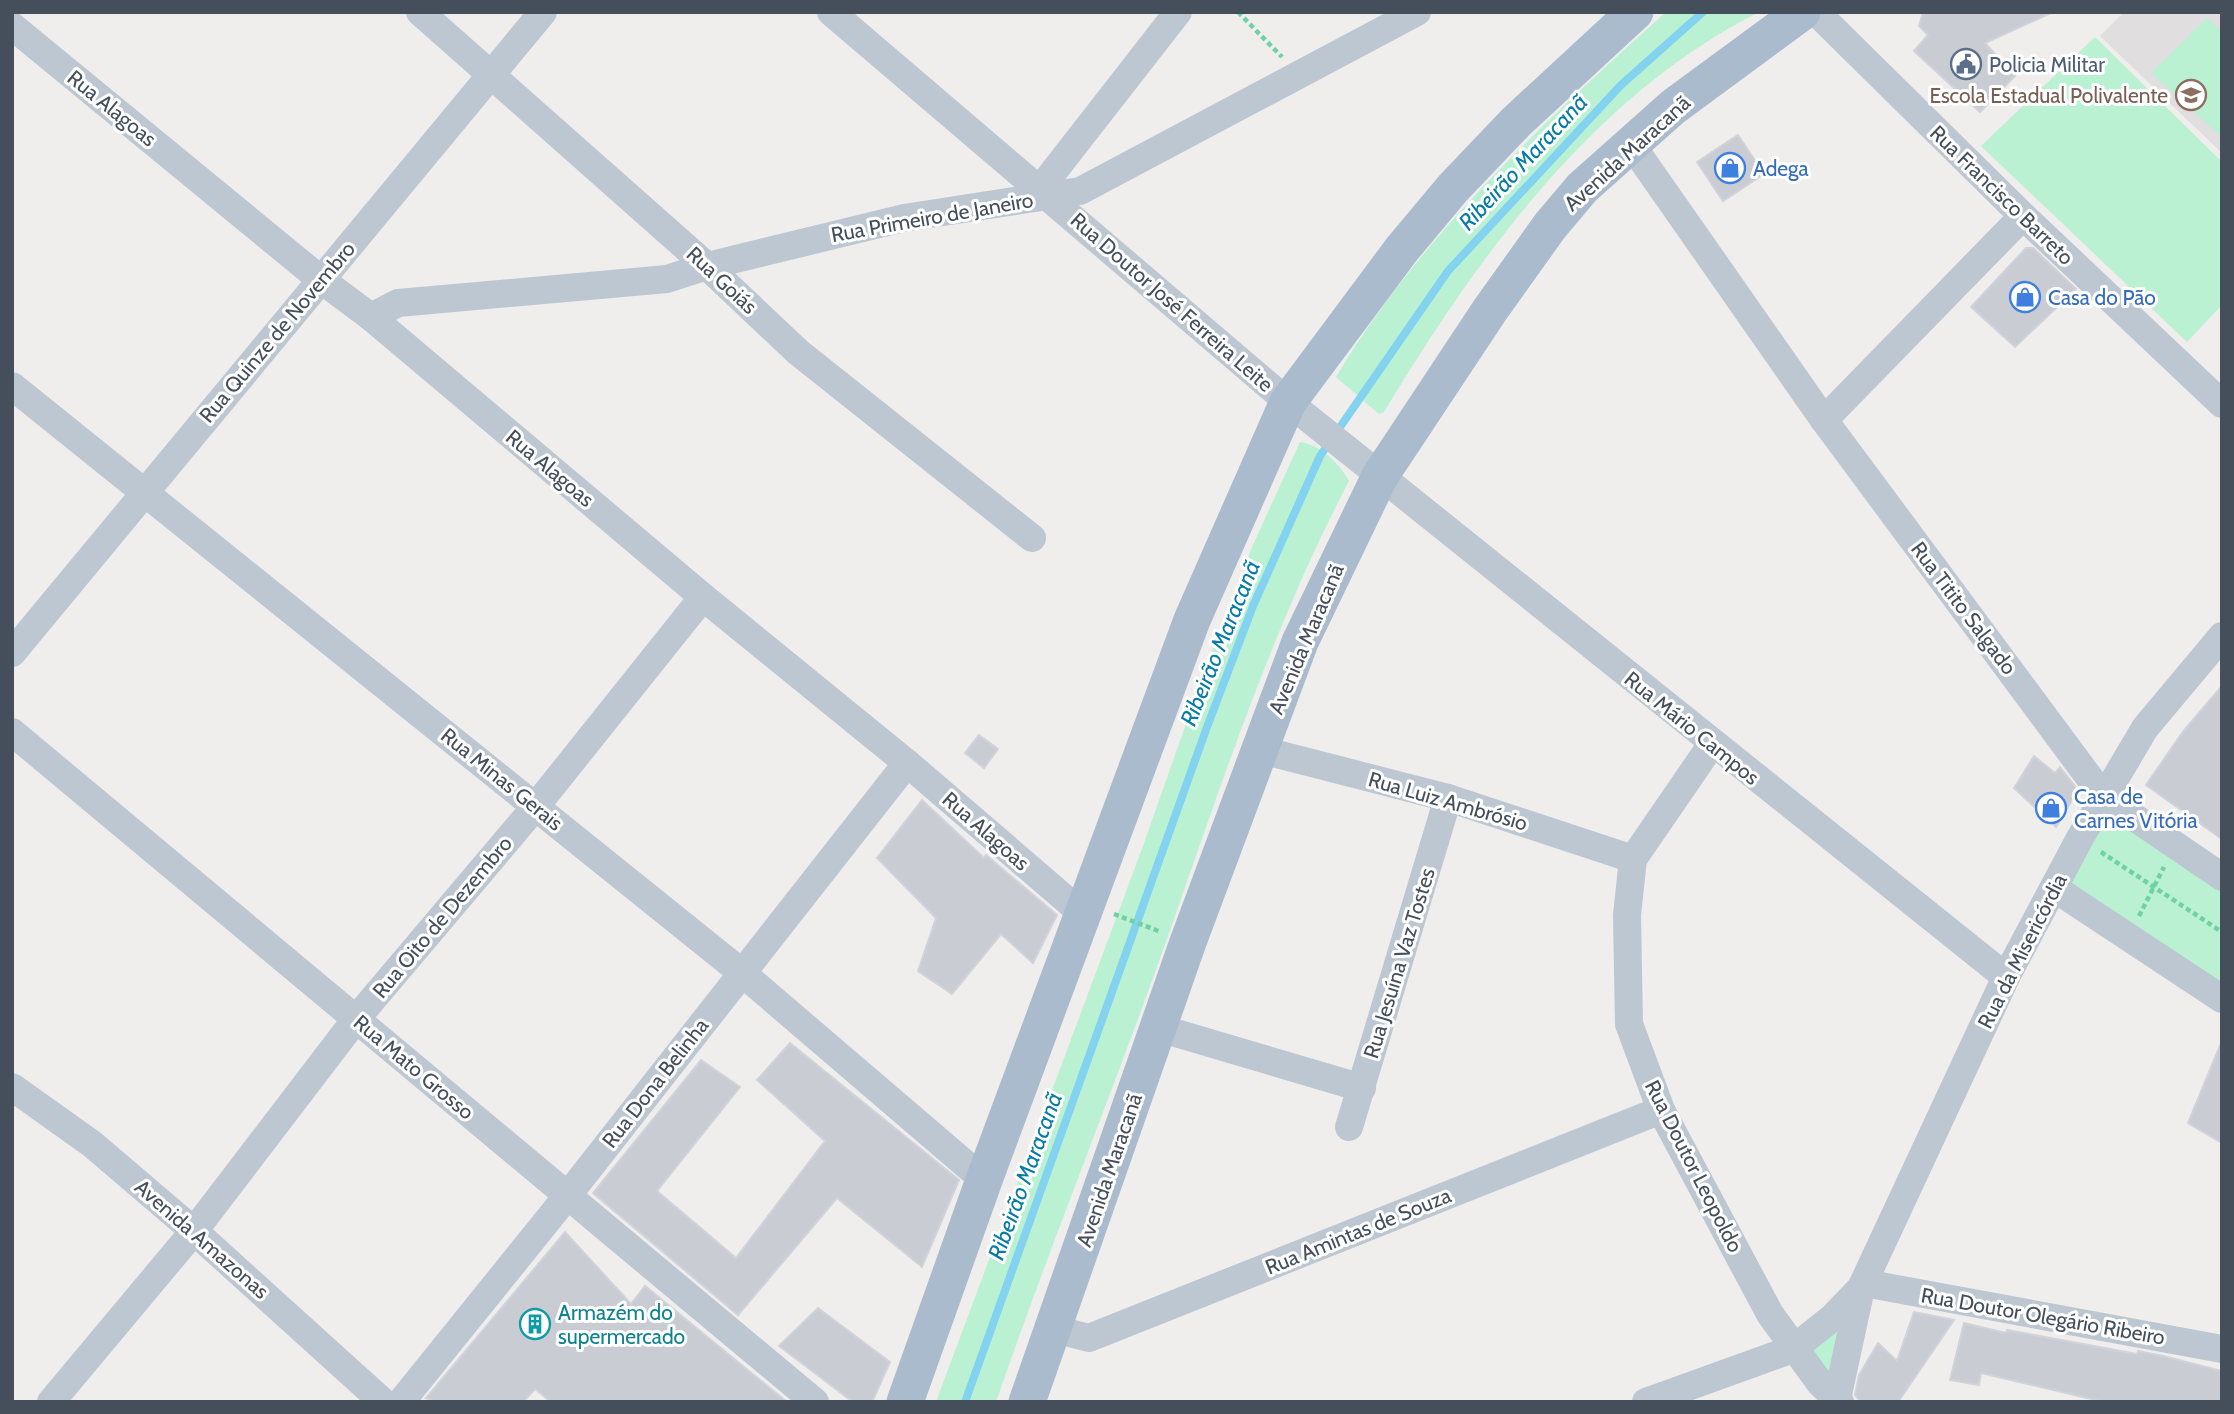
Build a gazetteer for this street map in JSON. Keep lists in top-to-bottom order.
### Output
{
  "streets": {
    "main road": ["Avenida Maracanã"],
    "street": [
      "Rua Alagoas",
      "Rua Francisco Barreto",
      "Rua Primeiro de Janeiro",
      "Rua Goiás",
      "Rua Doutor José Ferreira Leite",
      "Rua Quinze de Novembro",
      "Rua Titito Salgado",
      "Rua Mário Campos",
      "Rua Minas Gerais",
      "Rua Luiz Ambrósio",
      "Rua Oito de Dezembro",
      "Rua da Misericórdia",
      "Rua Jesuína Vaz Tostes",
      "Rua Mato Grosso",
      "Rua Dona Belinha",
      "Rua Doutor Leopoldo",
      "Rua Amintas de Souza",
      "Avenida Amazonas",
      "Rua Doutor Olegário Ribeiro"
    ]
  },
  "crossings": [
    ["Rua Alagoas", "Rua Primeiro de Janeiro"],
    ["Rua Alagoas", "Rua Quinze de Novembro"],
    ["Rua Alagoas", "Rua Oito de Dezembro"],
    ["Rua Alagoas", "Rua Dona Belinha"],
    ["Avenida Maracanã", "Rua Doutor José Ferreira Leite"],
    ["Avenida Maracanã", "Rua Titito Salgado"],
    ["Avenida Maracanã", "Rua Mário Campos"],
    ["Avenida Maracanã", "Rua Luiz Ambrósio"],
    ["Avenida Maracanã", "Rua Amintas de Souza"],
    ["Rua Primeiro de Janeiro", "Rua Goiás"],
    ["Rua Primeiro de Janeiro", "Rua Doutor José Ferreira Leite"],
    ["Rua Goiás", "Rua Quinze de Novembro"],
    ["Rua Doutor José Ferreira Leite", "Rua Mário Campos"],
    ["Rua Quinze de Novembro", "Rua Minas Gerais"],
    ["Rua Titito Salgado", "Rua da Misericórdia"],
    ["Rua Mário Campos", "Rua da Misericórdia"],
    ["Rua Mário Campos", "Rua Doutor Leopoldo"],
    ["Rua Minas Gerais", "Rua Oito de Dezembro"],
    ["Rua Minas Gerais", "Rua Dona Belinha"],
    ["Rua Luiz Ambrósio", "Rua Jesuína Vaz Tostes"],
    ["Rua Luiz Ambrósio", "Rua Doutor Leopoldo"],
    ["Rua Oito de Dezembro", "Rua Mato Grosso"],
    ["Rua Oito de Dezembro", "Avenida Amazonas"],
    ["Rua da Misericórdia", "Rua Doutor Leopoldo"],
    ["Rua da Misericórdia", "Rua Doutor Olegário Ribeiro"],
    ["Rua Mato Grosso", "Rua Dona Belinha"],
    ["Rua Doutor Leopoldo", "Rua Amintas de Souza"]
  ],
  "water": ["Ribeirão Maracanã"],
  "places": {
    "public building": ["Policia Militar"],
    "school or university": ["Escola Estadual Polivalente"],
    "shop": ["Adega", "Casa do Pão", "Casa de Carnes Vitória"],
    "building": ["Armazém do supermercado"]
  }
}
